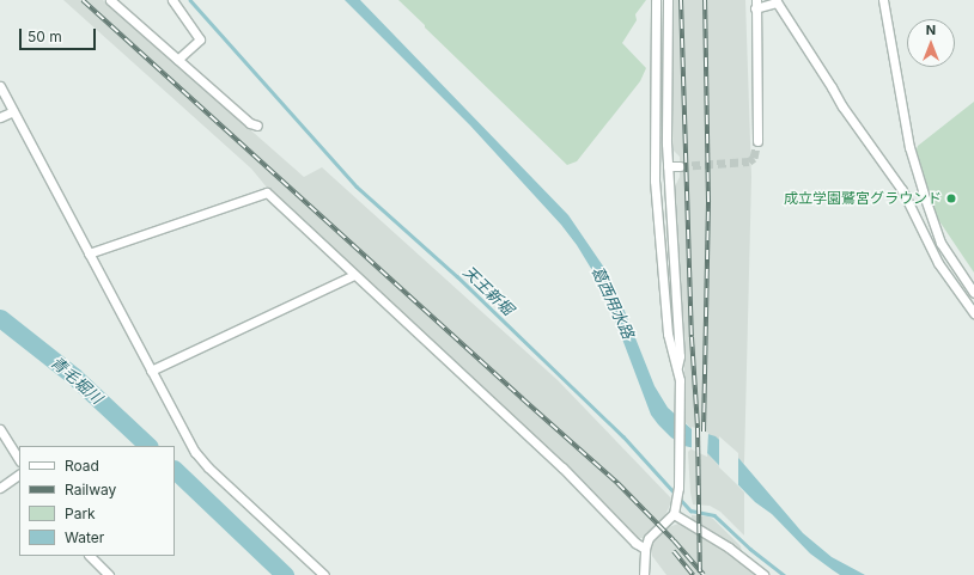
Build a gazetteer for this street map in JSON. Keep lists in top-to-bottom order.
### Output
{
  "water": ["天王新堀", "葛西用水路", "青毛堀川"],
  "places": ["成立学園鷲宮グラウンド"],
  "legend": [
    "Road",
    "Railway",
    "Park",
    "Water"
  ],
  "scale_bar": "50 m",
  "north": "top"
}
